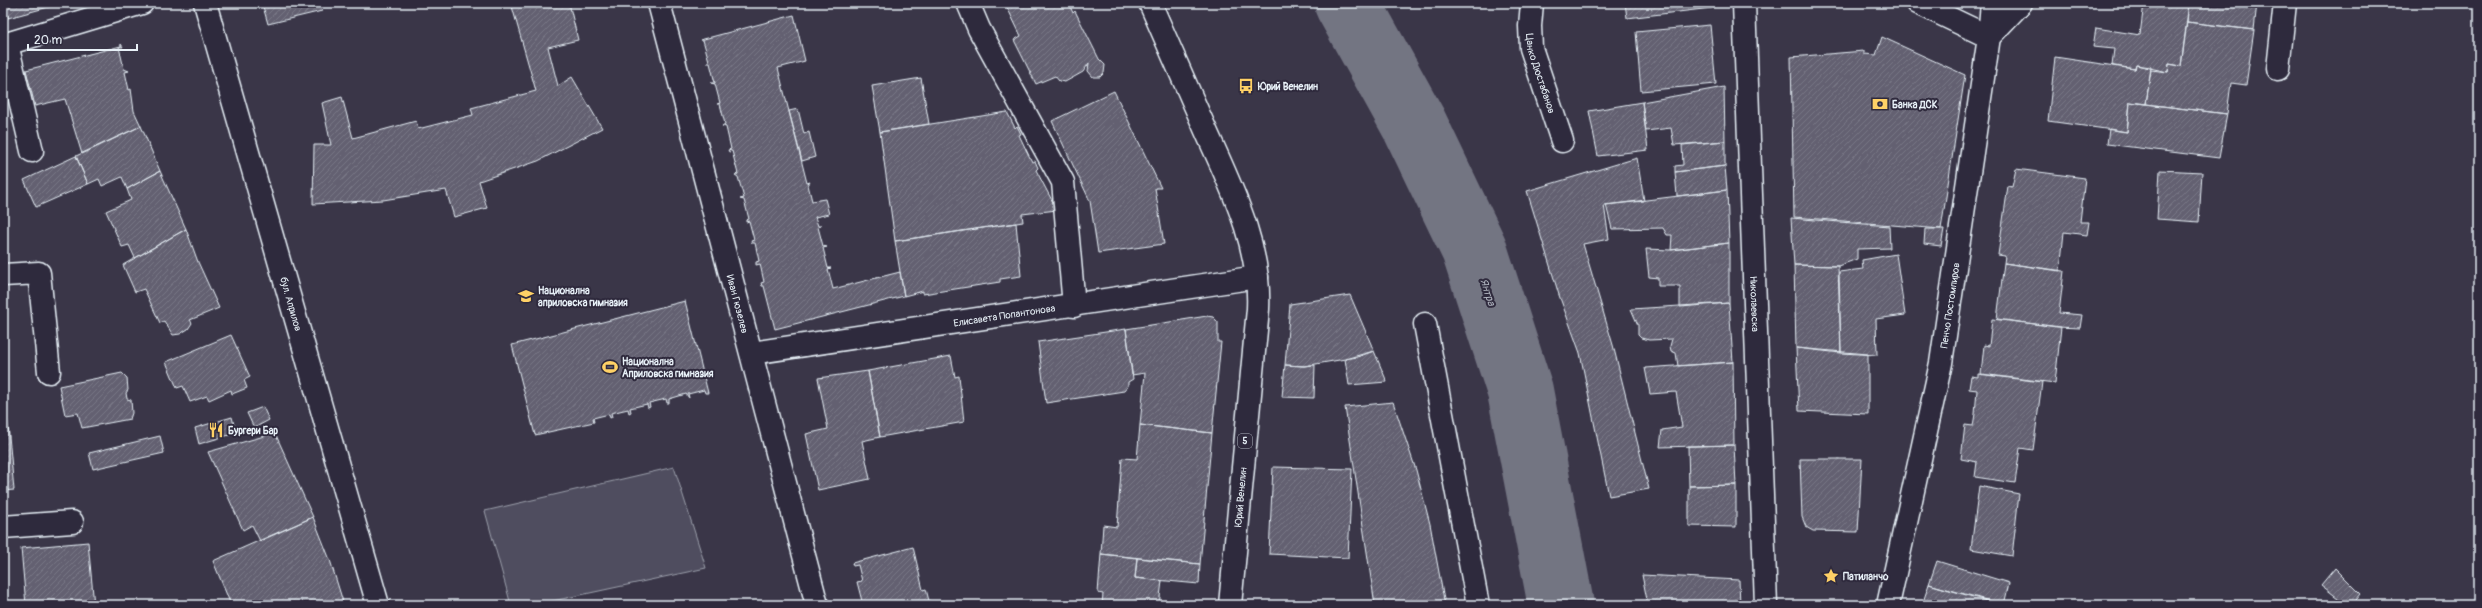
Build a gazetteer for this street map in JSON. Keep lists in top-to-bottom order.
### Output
{
  "streets": {
    "street": [
      "Цанко Дюстабанов",
      "бул. Априлов",
      "Иван Гюзелев",
      "Николаевска",
      "Пенчо Постомпиров",
      "Елисавета Попантонова",
      "5",
      "Юрий Венелин"
    ]
  },
  "crossings": [
    ["Иван Гюзелев", "Елисавета Попантонова"],
    ["Елисавета Попантонова", "Юрий Венелин"]
  ],
  "water": ["Янтра"],
  "places": {
    "bus stop": ["Юрий Венелин"],
    "bank": ["Банка ДСК"],
    "school or university": ["Национална априловска гимназия"],
    "sports": ["Национална Априловска гимназия"],
    "restaurant": ["Бургери Бар"],
    "place": ["Патиланчо"]
  },
  "scale_bar": "20 m"
}
